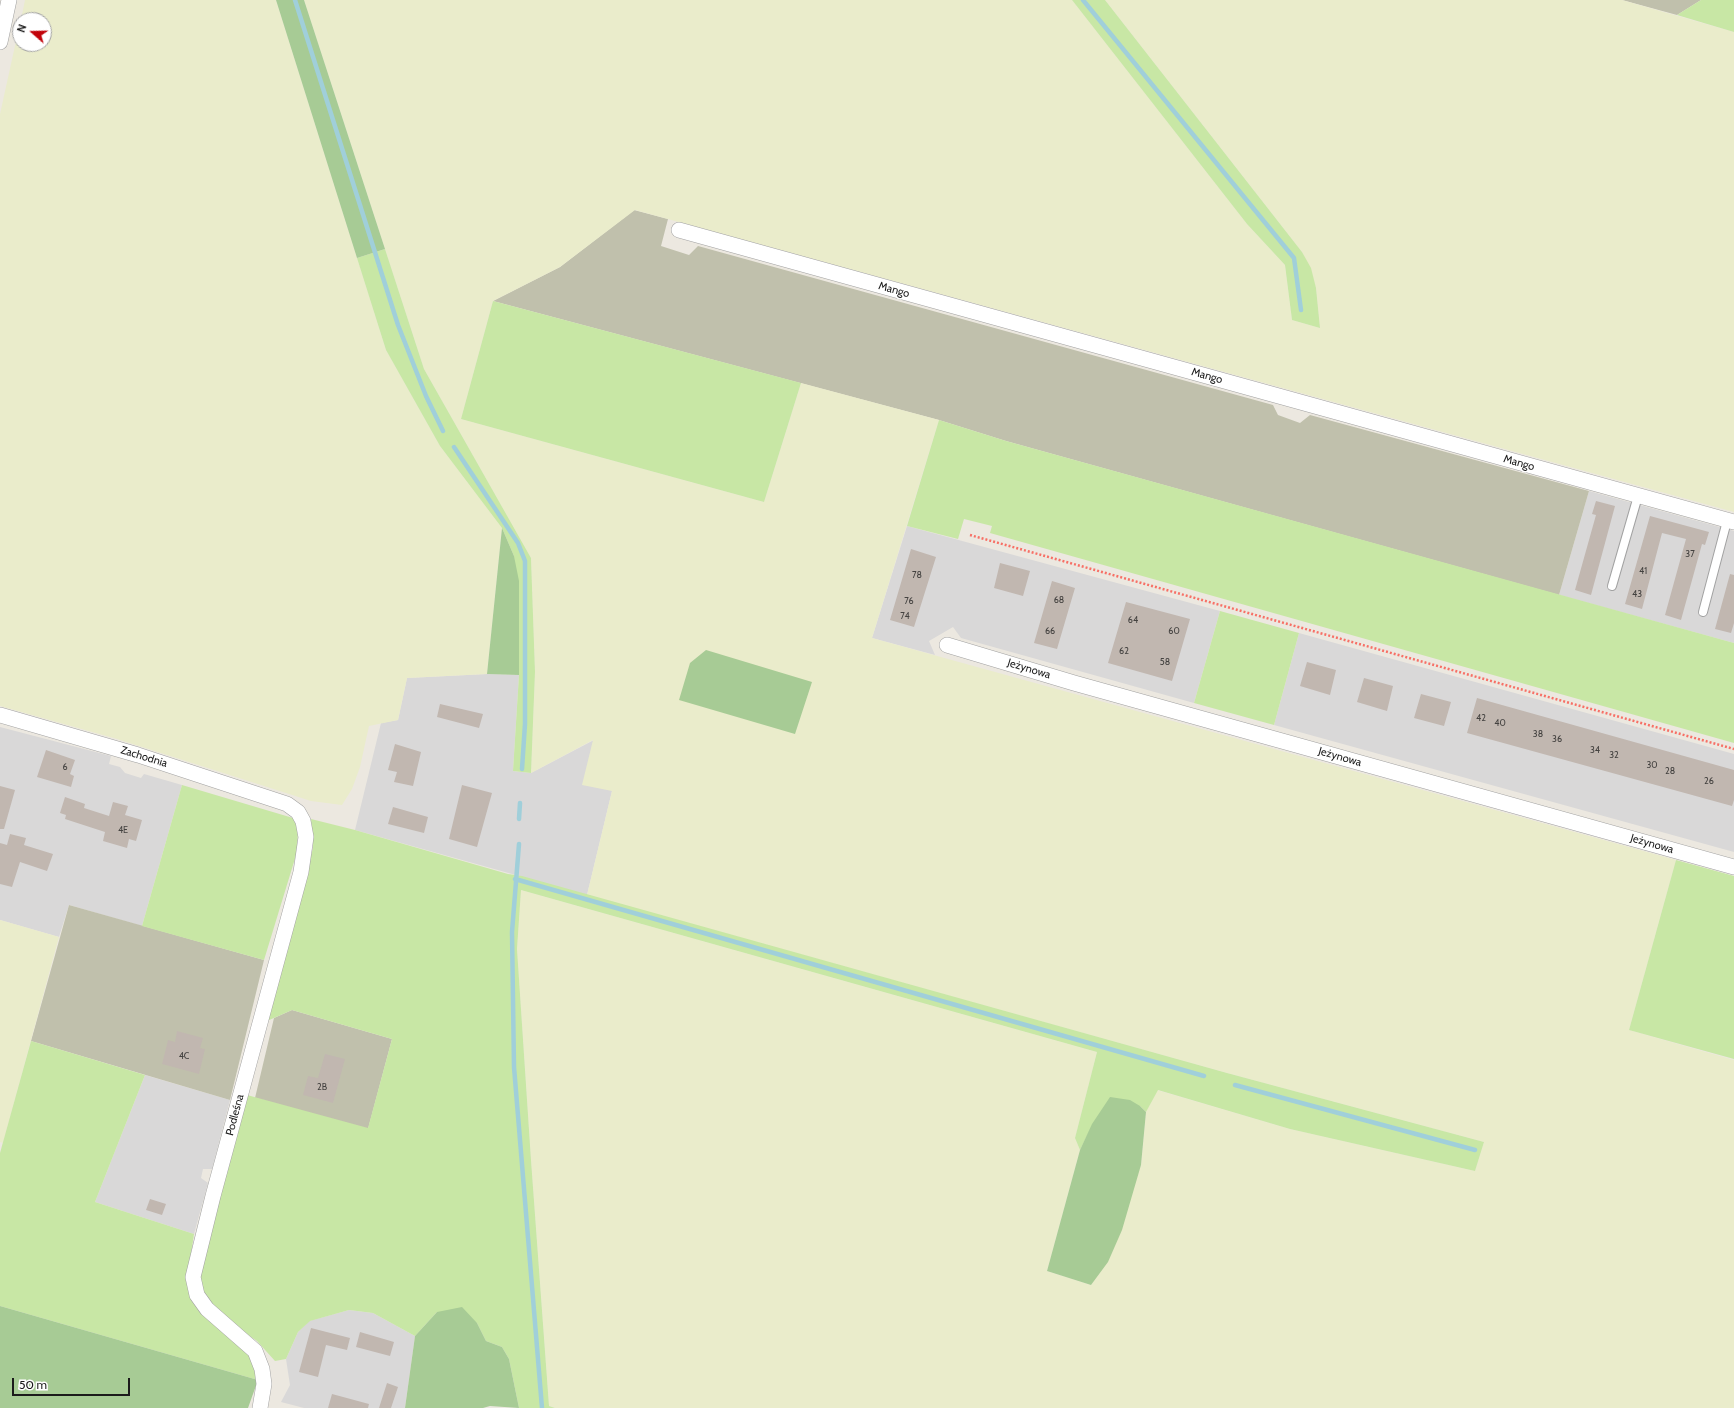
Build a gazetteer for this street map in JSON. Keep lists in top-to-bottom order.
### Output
{
  "streets": {
    "street": [
      "Mango",
      "Jeżynowa",
      "Zachodnia",
      "Podleśna"
    ]
  },
  "crossings": [
    ["Zachodnia", "Podleśna"]
  ],
  "house_numbers": [
    "37",
    "41",
    "78",
    "43",
    "68",
    "76",
    "74",
    "64",
    "66",
    "60",
    "62",
    "58",
    "42",
    "40",
    "38",
    "36",
    "34",
    "32",
    "30",
    "6",
    "28",
    "26",
    "4E",
    "4C",
    "2B"
  ],
  "scale_bar": "50 m",
  "north": "left"
}
